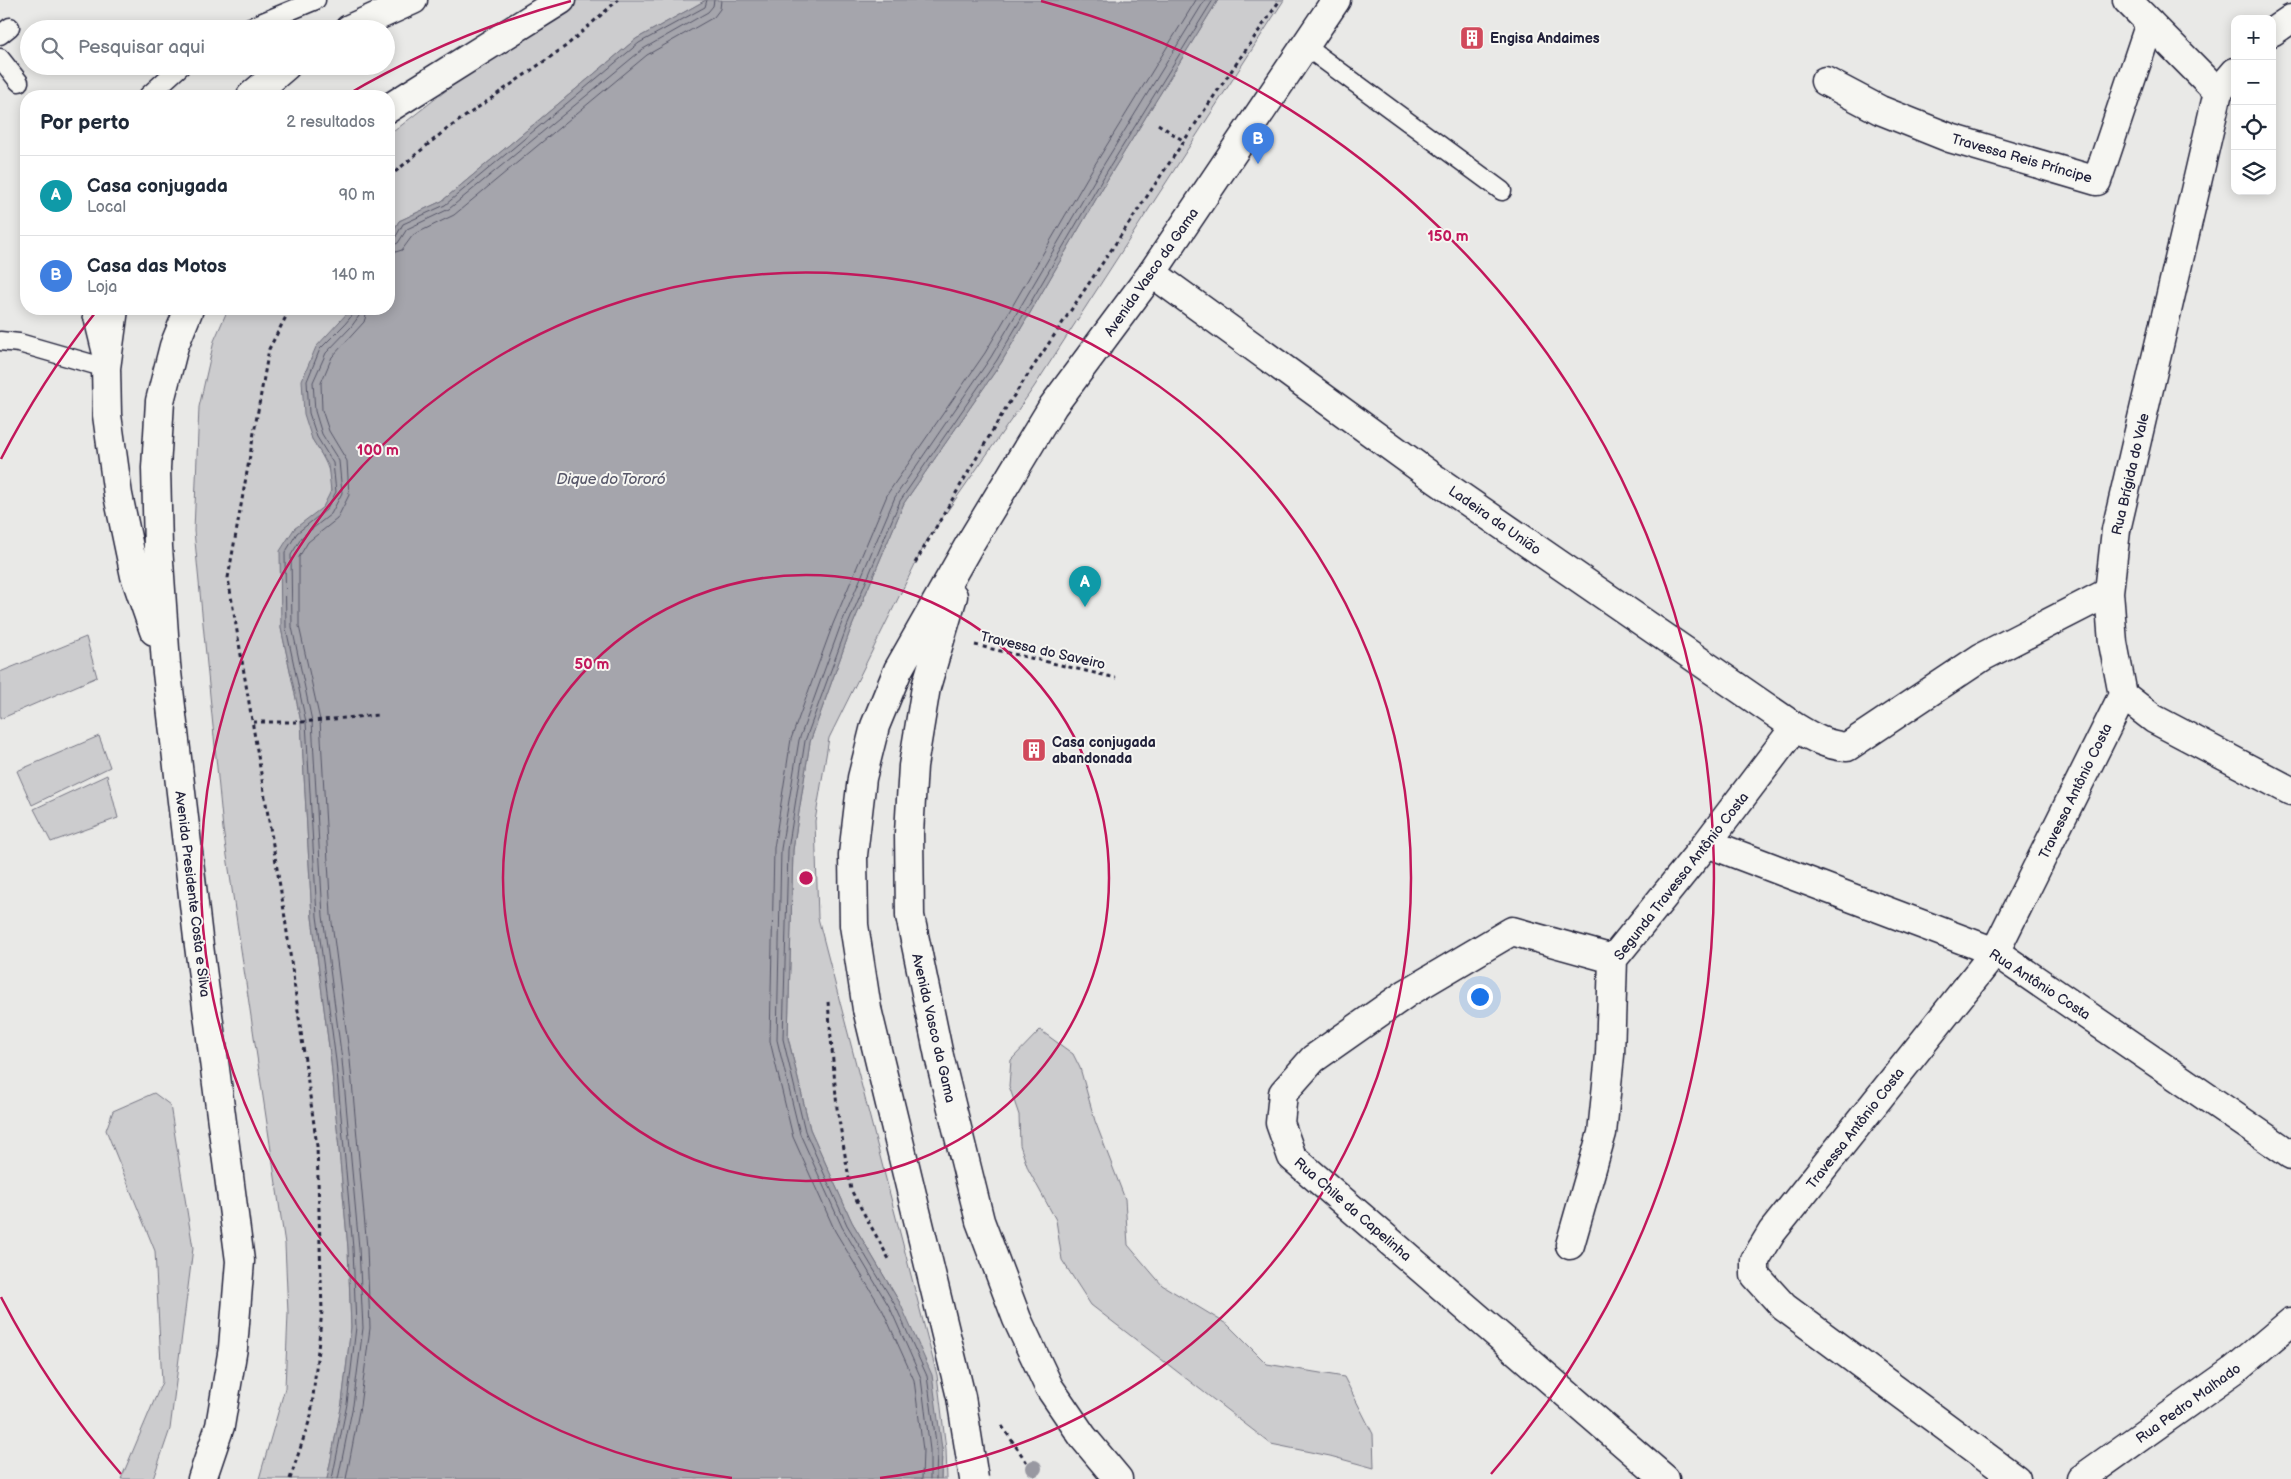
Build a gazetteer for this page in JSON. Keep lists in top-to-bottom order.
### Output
{
  "streets": {
    "street": [
      "Travessa Reis Príncipe",
      "Avenida Vasco da Gama",
      "Rua Brígida do Vale",
      "Ladeira da União",
      "Travessa Antônio Costa",
      "Segunda Travessa Antônio Costa",
      "Avenida Presidente Costa e Silva",
      "Rua Antônio Costa",
      "Rua Chile da Capelinha",
      "Rua Pedro Malhado"
    ],
    "path": ["Travessa do Saveiro"]
  },
  "crossings": [
    ["Avenida Vasco da Gama", "Ladeira da União"],
    ["Rua Brígida do Vale", "Ladeira da União"],
    ["Rua Brígida do Vale", "Travessa Antônio Costa"],
    ["Ladeira da União", "Segunda Travessa Antônio Costa"],
    ["Travessa Antônio Costa", "Rua Antônio Costa"],
    ["Segunda Travessa Antônio Costa", "Rua Antônio Costa"],
    ["Segunda Travessa Antônio Costa", "Rua Chile da Capelinha"]
  ],
  "water": ["Dique do Tororó"],
  "places": {
    "building": ["Engisa Andaimes", "Casa conjugada abandonada"]
  },
  "page": {
    "map_buttons": ["+", "−"],
    "search": "Pesquisar aqui",
    "heading": ["Por perto", "2 resultados"],
    "pins": ["B", "A"],
    "list": [
      {
        "mark": "A",
        "name": "Casa conjugada",
        "note": "Local",
        "value": "90 m"
      },
      {
        "mark": "B",
        "name": "Casa das Motos",
        "note": "Loja",
        "value": "140 m"
      }
    ]
  },
  "rings": ["150 m", "100 m", "50 m"]
}
